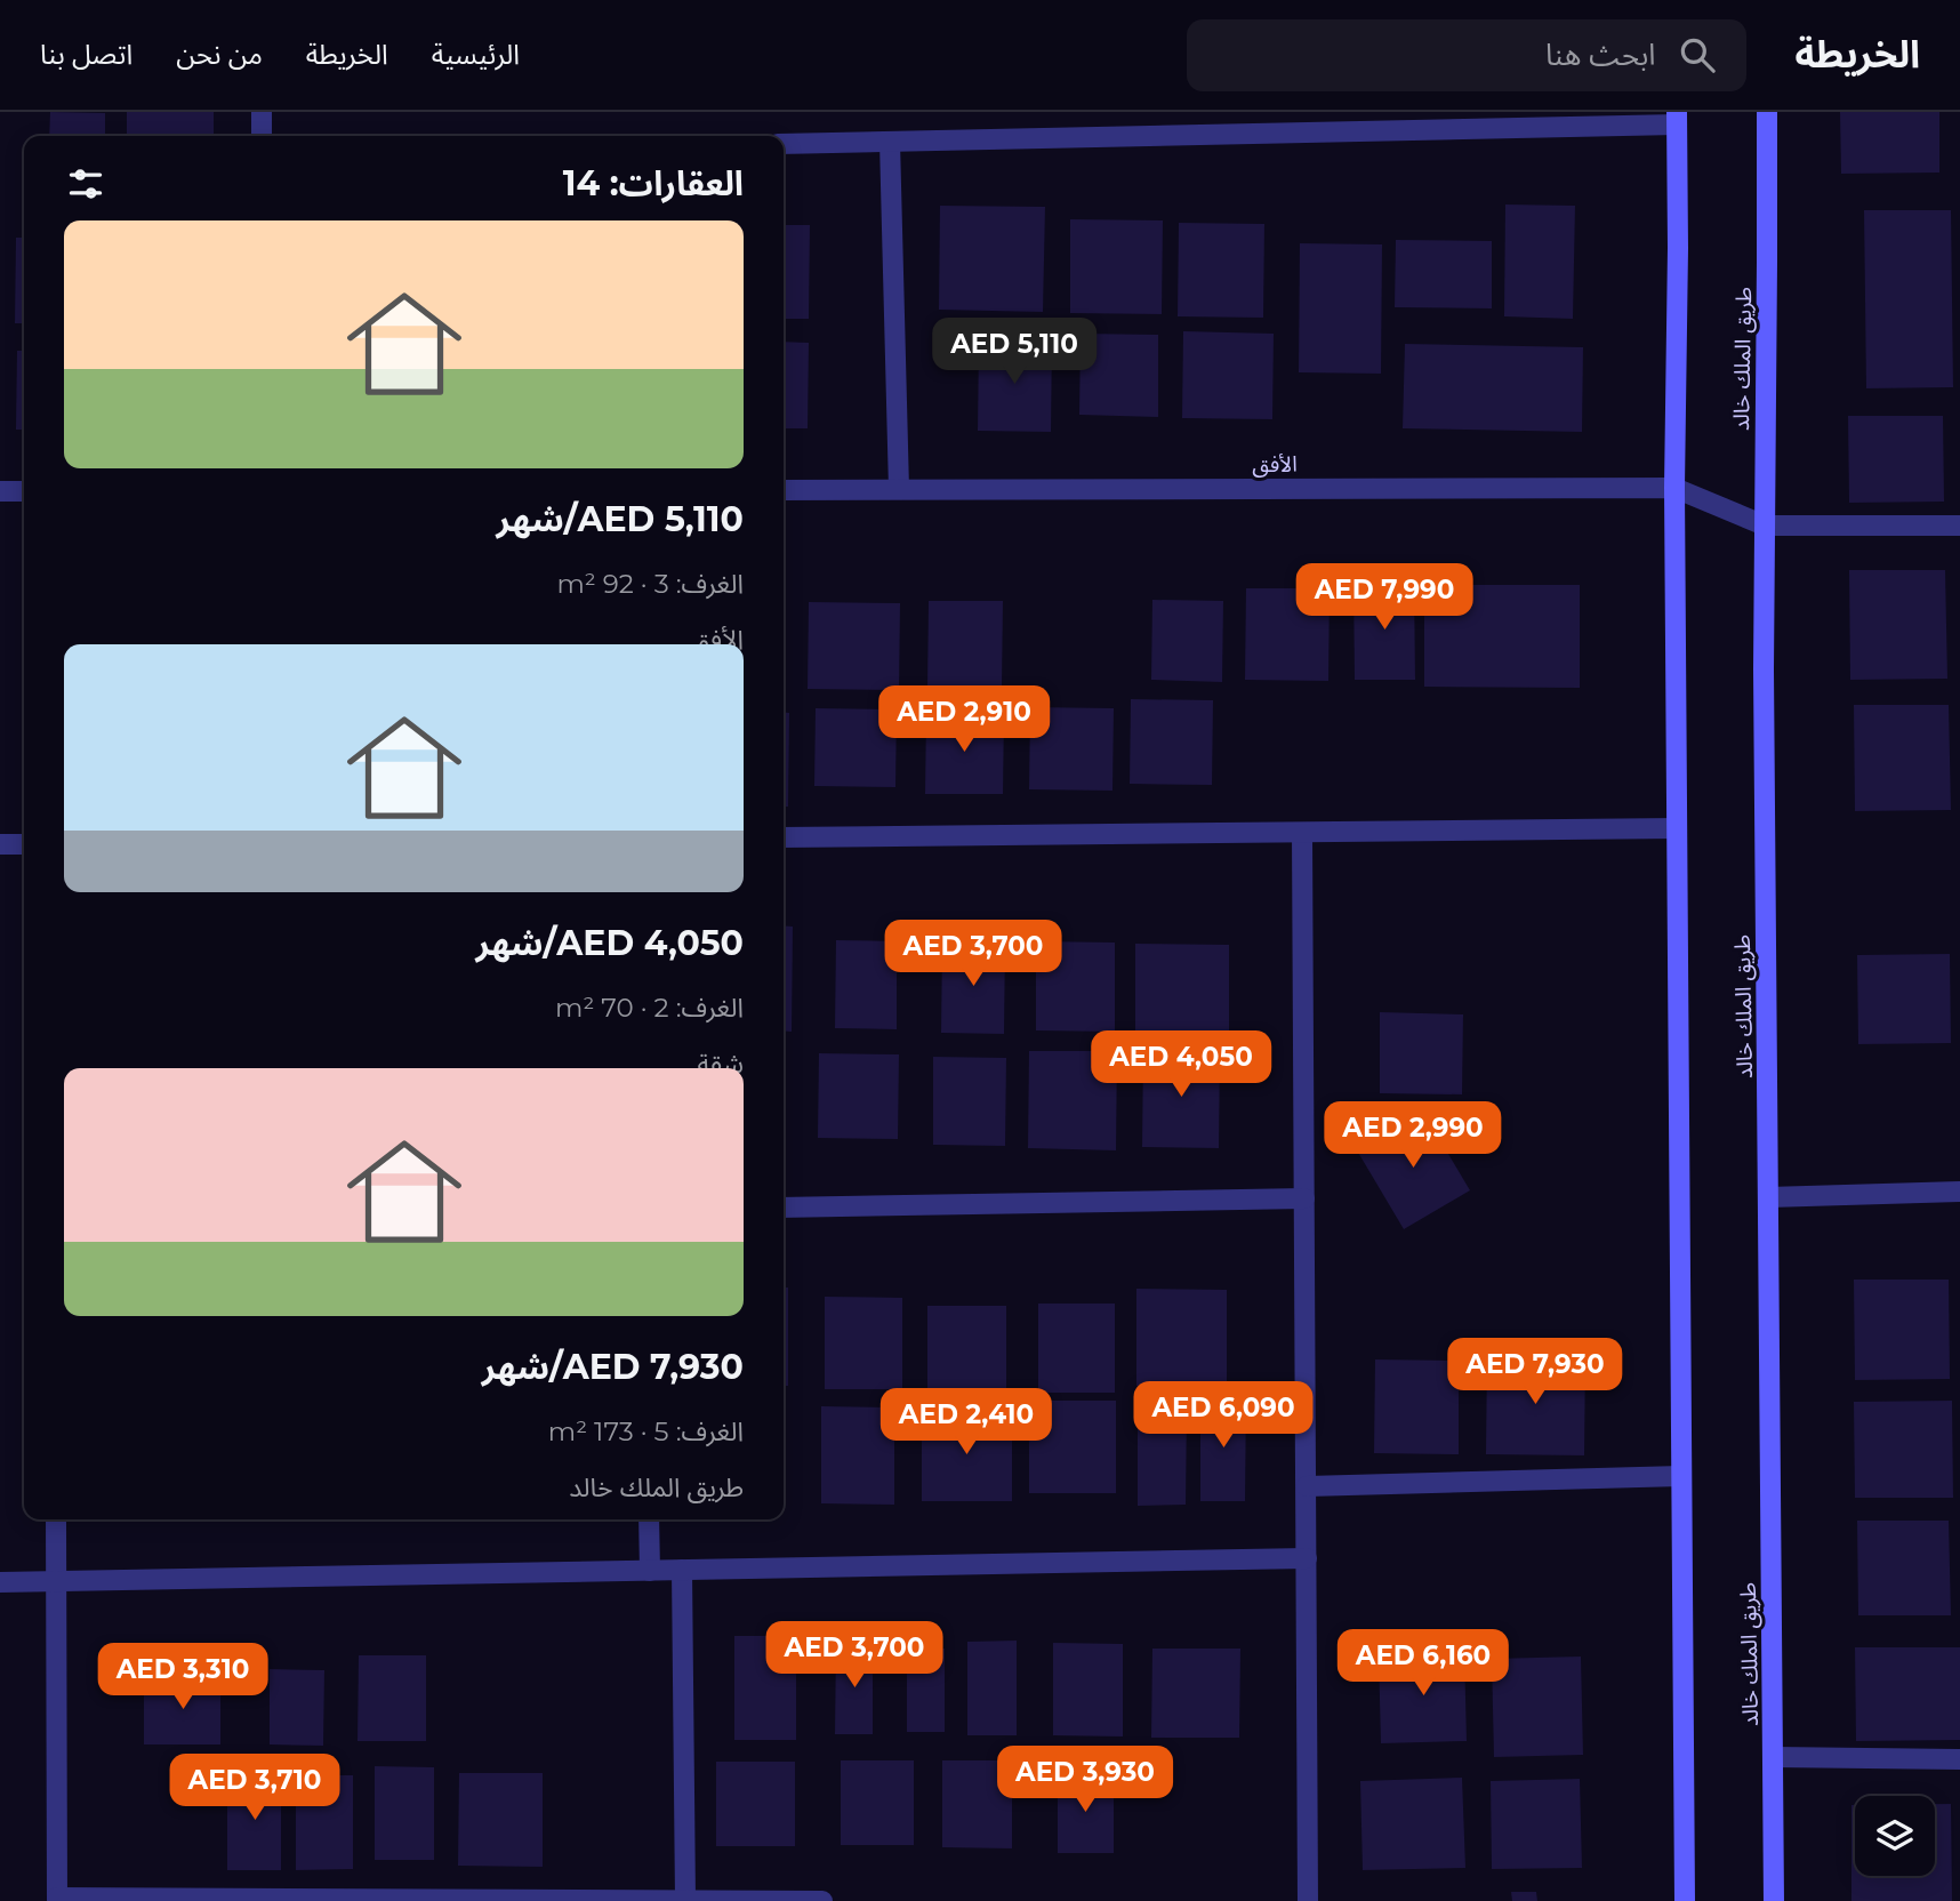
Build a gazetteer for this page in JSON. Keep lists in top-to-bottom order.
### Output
{
  "streets": {
    "main road": ["طريق الملك خالد"],
    "street": ["الأفق"]
  },
  "crossings": [
    ["طريق الملك خالد", "الأفق"]
  ],
  "page": {
    "header": "الخريطة",
    "search": "ابحث هنا",
    "nav": [
      "الرئيسية",
      "الخريطة",
      "من نحن",
      "اتصل بنا"
    ],
    "heading": "العقارات: 14",
    "list": [
      {
        "name": "AED 5,110/شهر",
        "note": "الغرف: 3 · 92 m² · الأفق"
      },
      {
        "name": "AED 4,050/شهر",
        "note": "الغرف: 2 · 70 m² · شقة"
      },
      {
        "name": "AED 7,930/شهر",
        "note": "الغرف: 5 · 173 m² · طريق الملك خالد"
      }
    ],
    "price": [
      "AED 5,110",
      "AED 7,990",
      "AED 2,910",
      "AED 3,700",
      "AED 4,050",
      "AED 2,990",
      "AED 7,930",
      "AED 6,090",
      "AED 2,410",
      "AED 3,700",
      "AED 6,160",
      "AED 3,310",
      "AED 3,930",
      "AED 3,710"
    ]
  }
}
